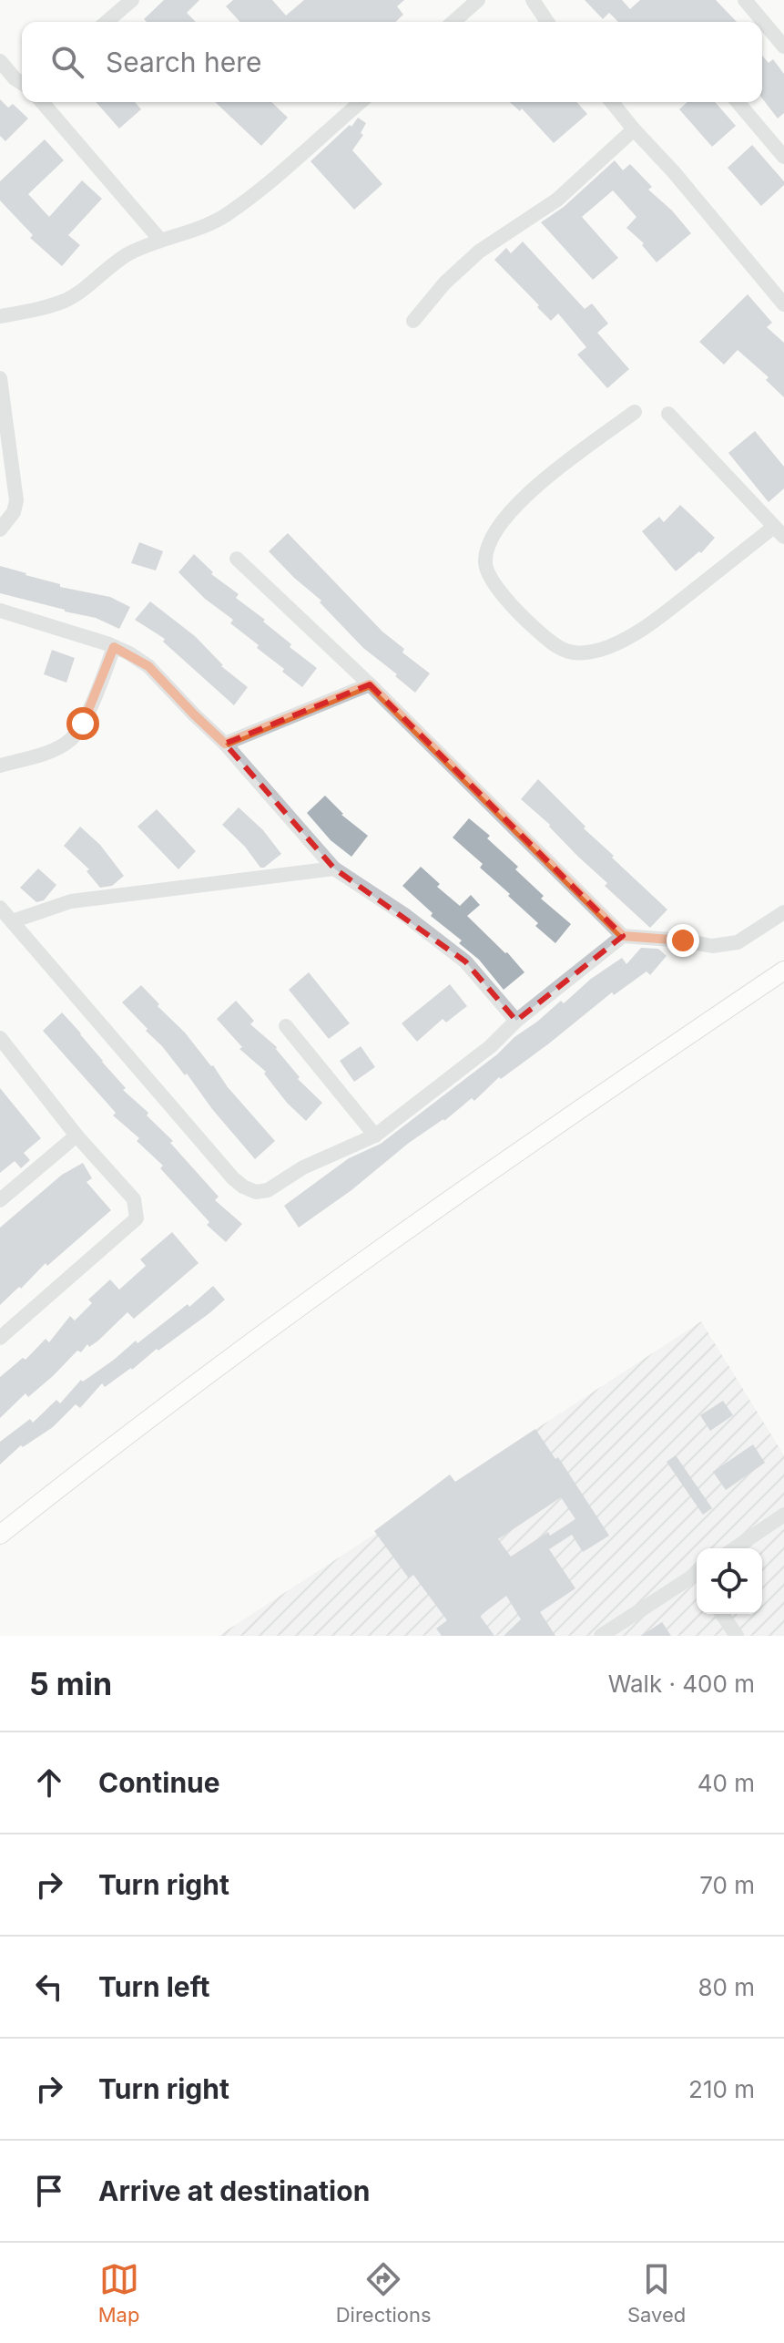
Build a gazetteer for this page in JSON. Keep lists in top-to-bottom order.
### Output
{
  "page": {
    "search": "Search here",
    "heading": ["5 min", "Walk · 400 m"],
    "list": [
      ["Continue", "40 m"],
      ["Turn right", "70 m"],
      ["Turn left", "80 m"],
      ["Turn right", "210 m"],
      "Arrive at destination"
    ],
    "nav": ["Map", "Directions", "Saved"]
  }
}
